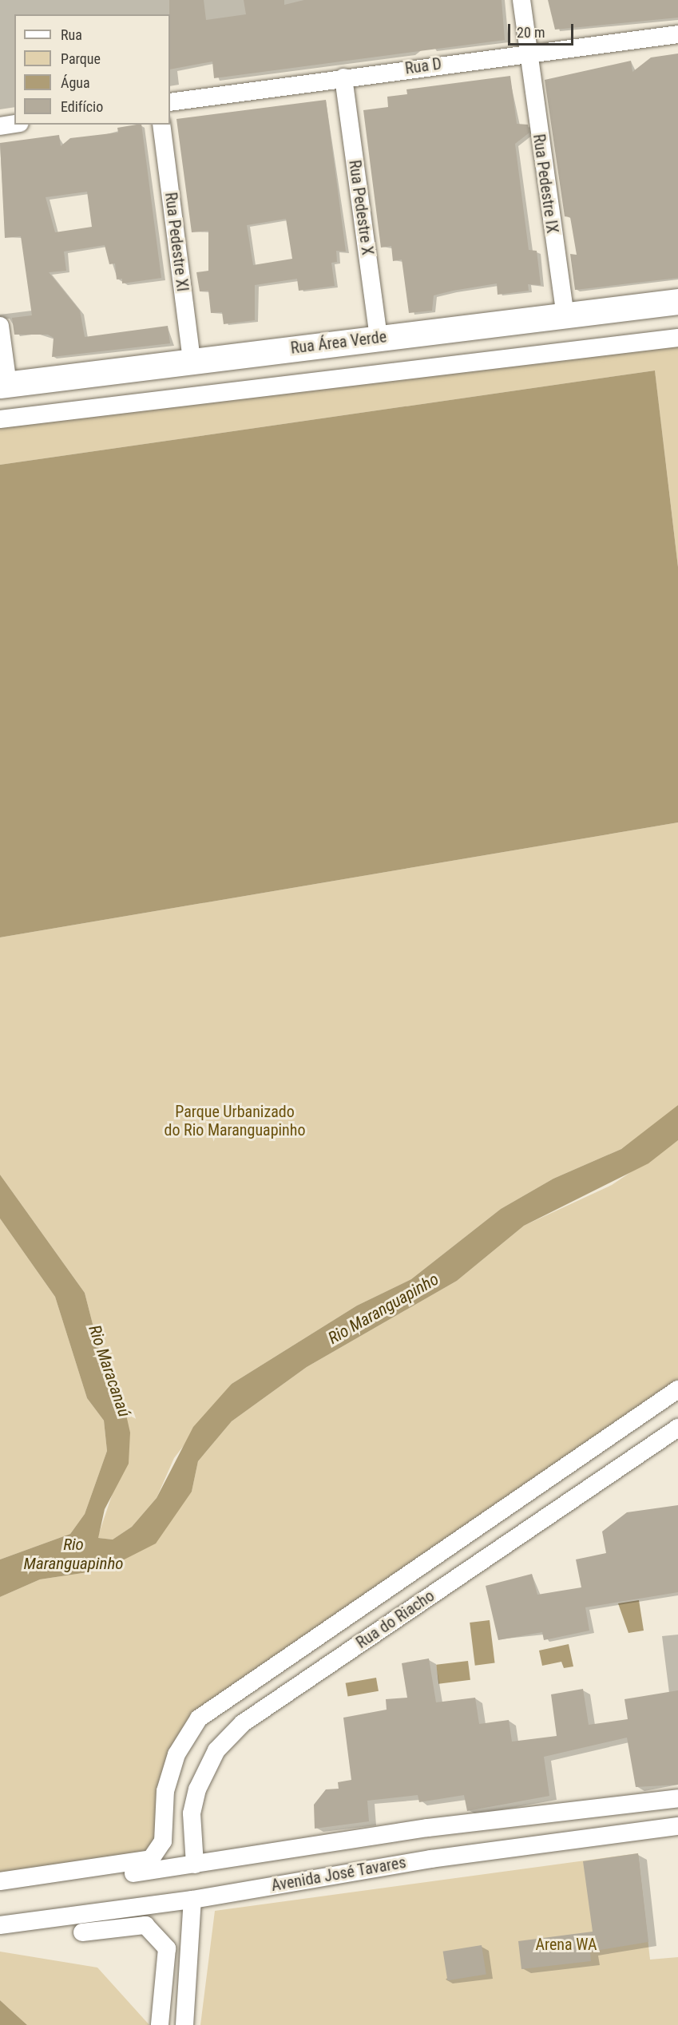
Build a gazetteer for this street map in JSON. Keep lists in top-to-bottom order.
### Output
{
  "streets": {
    "main road": ["Rua Área Verde"],
    "street": [
      "Rua D",
      "Rua Pedestre IX",
      "Rua Pedestre X",
      "Rua Pedestre XI",
      "Rua do Riacho",
      "Avenida José Tavares"
    ]
  },
  "crossings": [
    ["Rua D", "Rua Pedestre IX"],
    ["Rua D", "Rua Pedestre X"],
    ["Rua Pedestre IX", "Rua Área Verde"],
    ["Rua Pedestre X", "Rua Área Verde"],
    ["Rua Pedestre XI", "Rua Área Verde"],
    ["Rua do Riacho", "Avenida José Tavares"]
  ],
  "water": ["Rio Maranguapinho", "Rio Maracanaú"],
  "parks": ["Parque Urbanizado do Rio Maranguapinho", "Arena WA"],
  "legend": [
    "Rua",
    "Parque",
    "Água",
    "Edifício"
  ],
  "scale_bar": "20 m"
}
